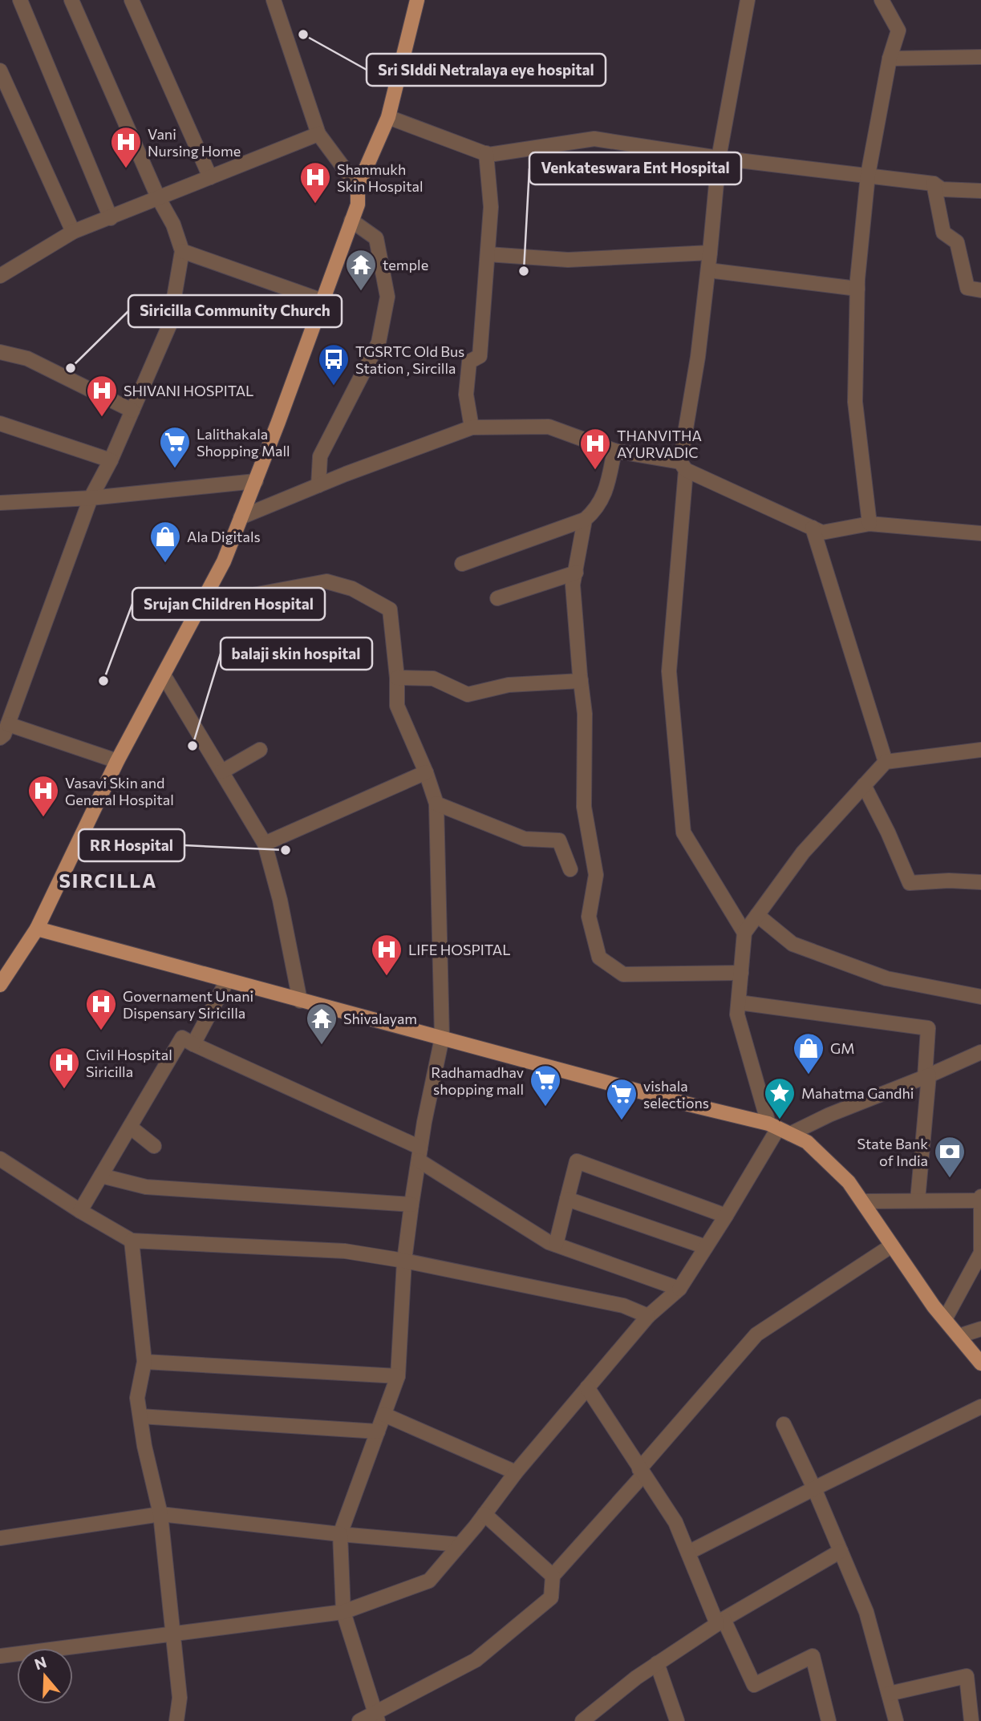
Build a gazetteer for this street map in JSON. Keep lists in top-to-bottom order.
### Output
{
  "districts": ["SIRCILLA"],
  "places": {
    "other": [
      "Sri SIddi Netralaya eye hospital",
      "Venkateswara Ent Hospital",
      "Siricilla Community Church",
      "Srujan Children Hospital",
      "balaji skin hospital",
      "RR Hospital"
    ],
    "hospital": [
      "Vani Nursing Home",
      "Shanmukh Skin Hospital",
      "SHIVANI HOSPITAL",
      "THANVITHA AYURVADIC",
      "Vasavi Skin and General Hospital",
      "LIFE HOSPITAL",
      "Governament Unani Dispensary Siricilla",
      "Civil Hospital Siricilla"
    ],
    "temple": ["temple", "Shivalayam"],
    "bus stop": ["TGSRTC Old Bus Station , Sircilla"],
    "supermarket": ["Lalithakala Shopping Mall", "Radhamadhav shopping mall", "vishala selections"],
    "shop": ["Ala Digitals", "GM"],
    "place": ["Mahatma Gandhi"],
    "bank": ["State Bank of India"]
  },
  "north": "top"
}
